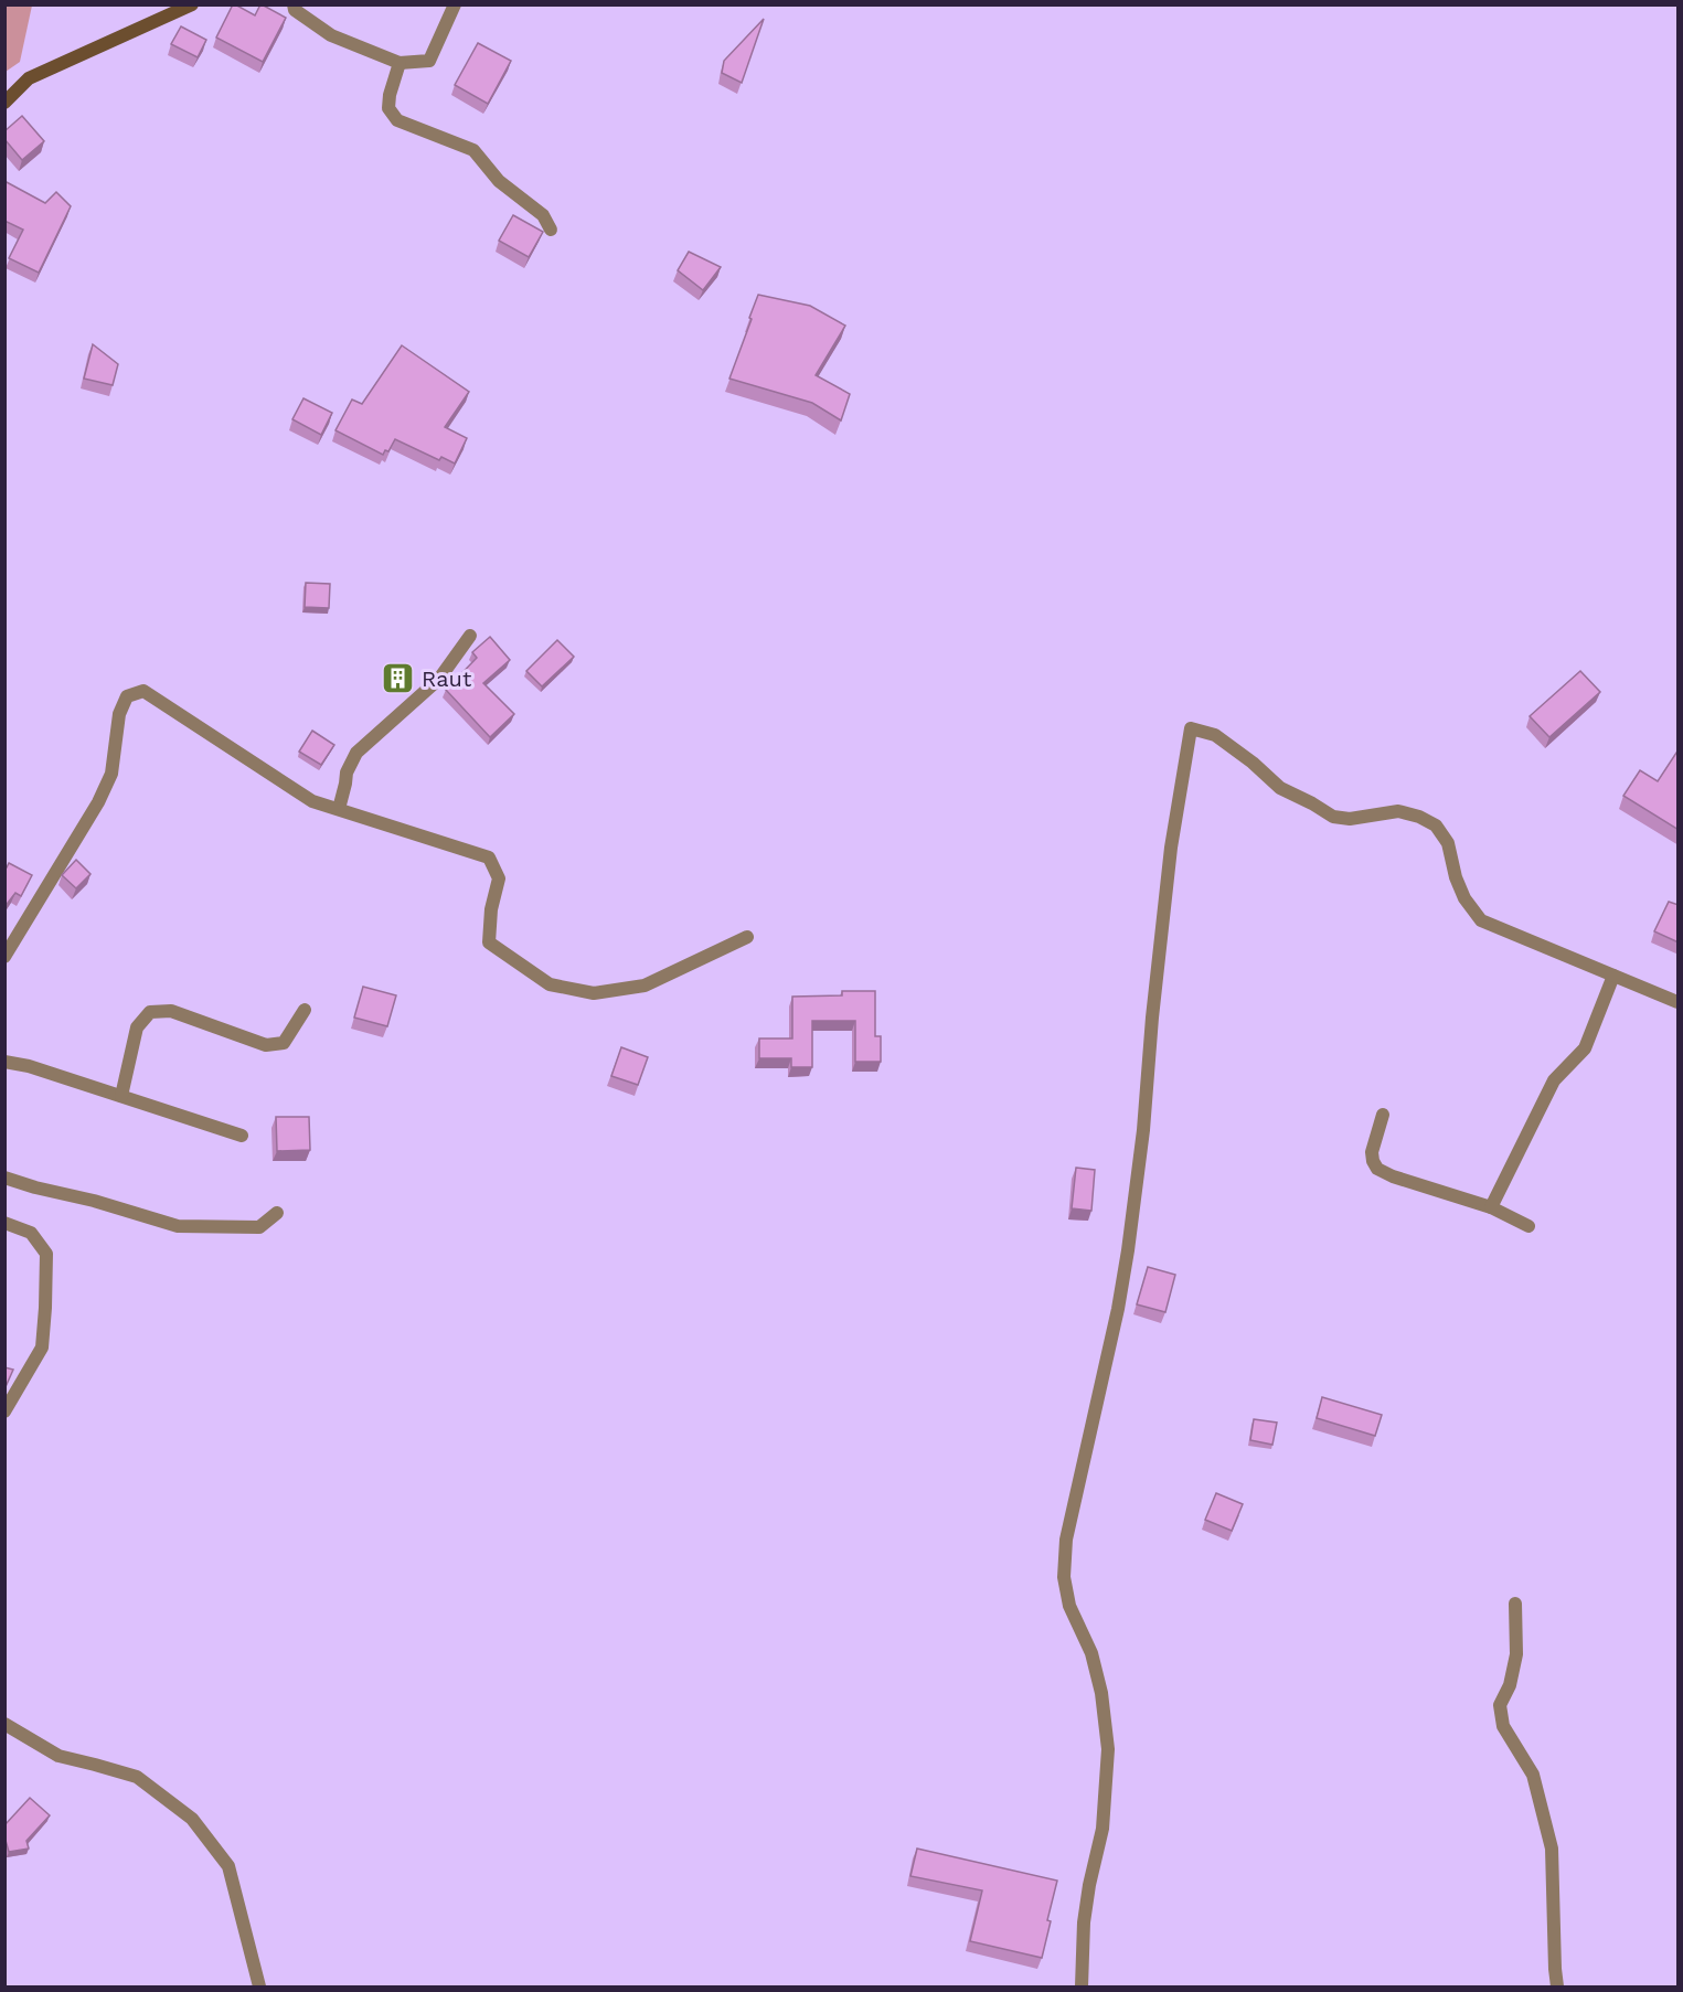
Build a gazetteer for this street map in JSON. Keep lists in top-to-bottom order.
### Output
{
  "places": {
    "building": ["Raut"]
  }
}
